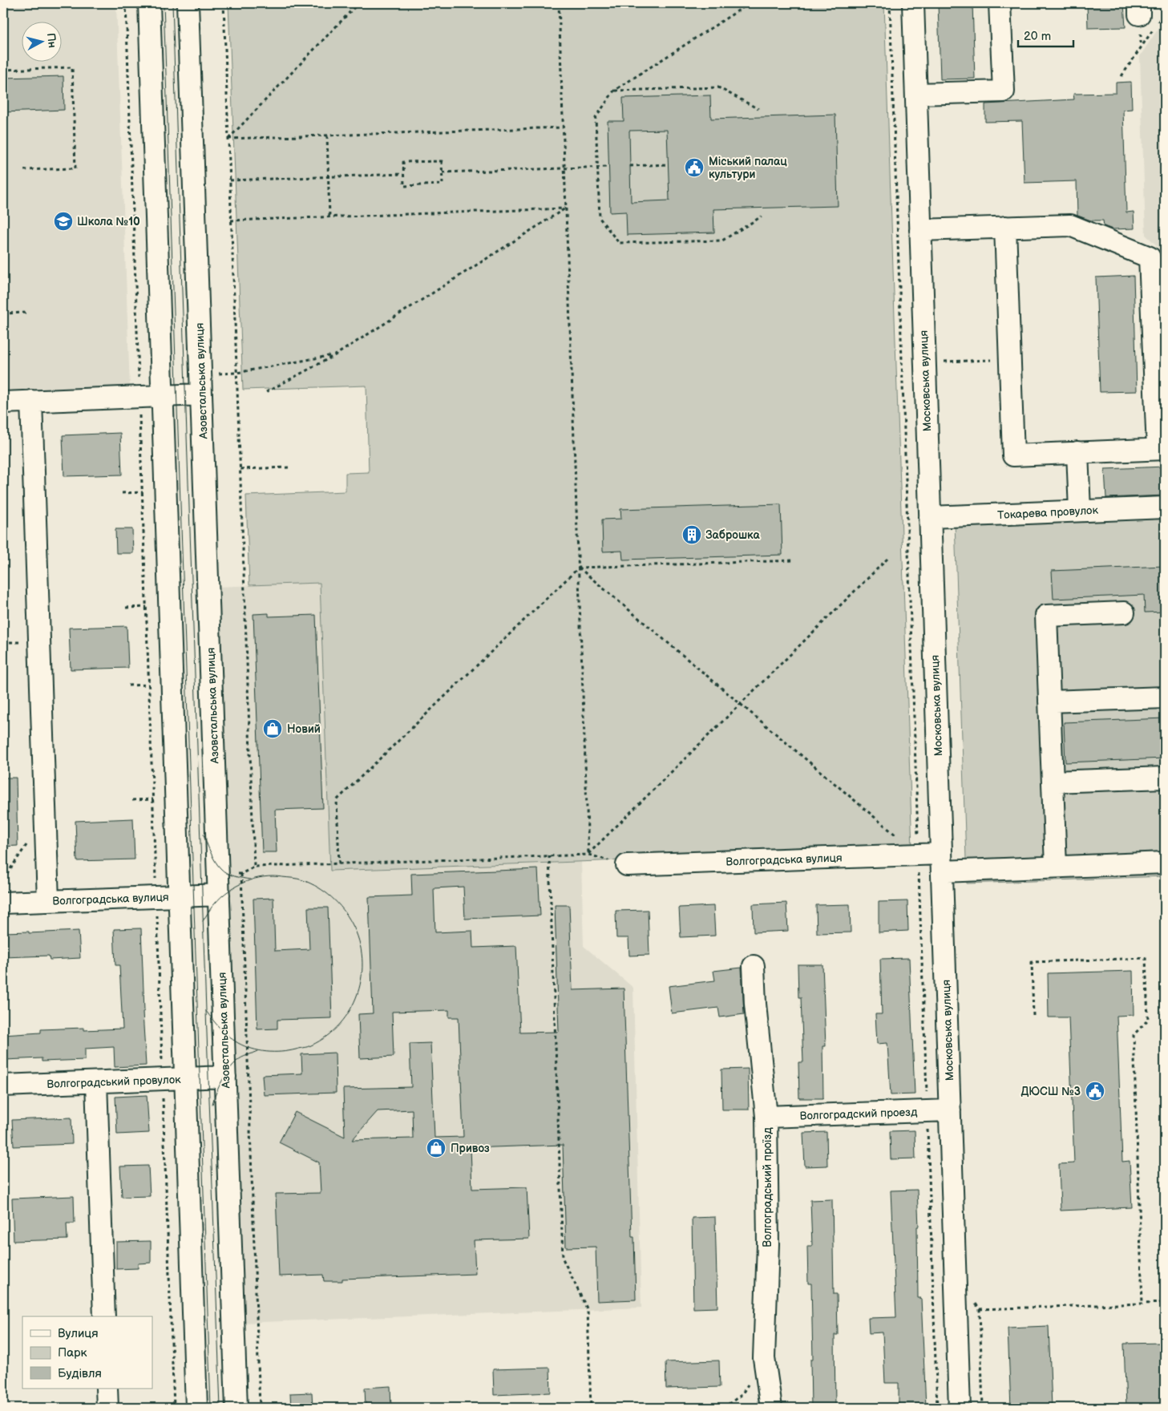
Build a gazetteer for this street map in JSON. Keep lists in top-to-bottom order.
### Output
{
  "streets": {
    "street": [
      "Азовстальська вулиця",
      "Московська вулиця",
      "Токарева провулок",
      "Волгоградська вулиця",
      "Волгоградський провулок",
      "Волгоградский проезд",
      "Волгоградський проїзд"
    ]
  },
  "crossings": [
    ["Азовстальська вулиця", "Волгоградська вулиця"],
    ["Азовстальська вулиця", "Волгоградський провулок"],
    ["Московська вулиця", "Токарева провулок"],
    ["Московська вулиця", "Волгоградська вулиця"],
    ["Московська вулиця", "Волгоградский проезд"],
    ["Волгоградский проезд", "Волгоградський проїзд"]
  ],
  "places": {
    "public building": ["Міський палац культури", "ДЮСШ №3"],
    "school or university": ["Школа №10"],
    "building": ["Заброшка"],
    "shop": ["Новий", "Привоз"]
  },
  "legend": ["Вулиця", "Парк", "Будівля"],
  "scale_bar": "20 m",
  "north": "right"
}
